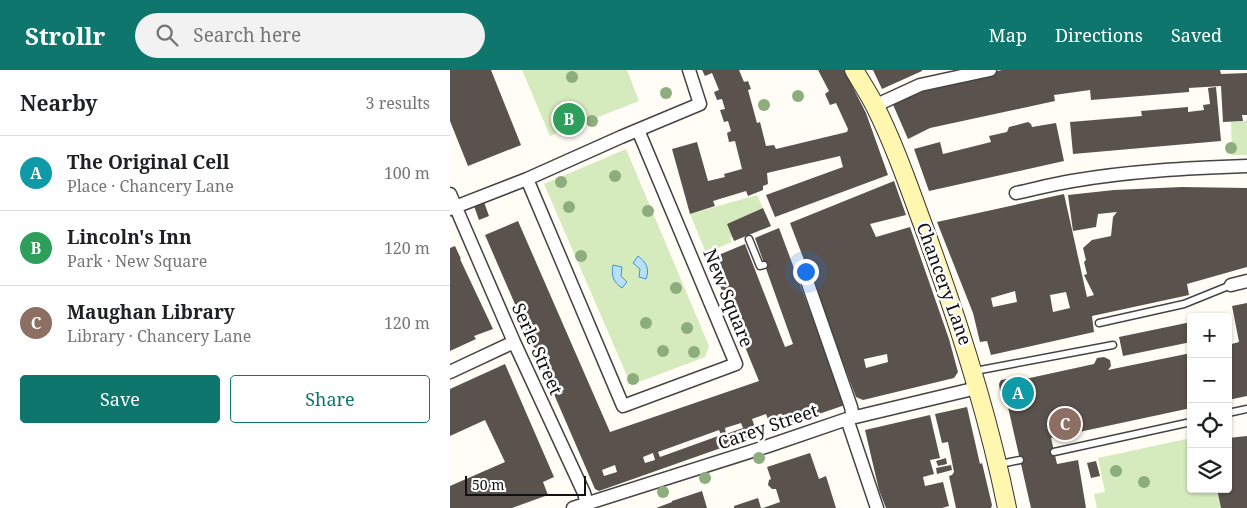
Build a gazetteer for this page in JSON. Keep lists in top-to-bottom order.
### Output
{
  "streets": {
    "main road": ["Chancery Lane"],
    "street": ["New Square", "Serle Street", "Carey Street"]
  },
  "crossings": [
    ["Chancery Lane", "Carey Street"],
    ["Serle Street", "Carey Street"]
  ],
  "scale_bar": "50 m",
  "page": {
    "header": "Strollr",
    "search": "Search here",
    "nav": ["Map", "Directions", "Saved"],
    "heading": ["Nearby", "3 results"],
    "pins": ["B", "A", "C"],
    "list": [
      {
        "mark": "A",
        "name": "The Original Cell",
        "note": "Place · Chancery Lane",
        "value": "100 m"
      },
      {
        "mark": "B",
        "name": "Lincoln's Inn",
        "note": "Park · New Square",
        "value": "120 m"
      },
      {
        "mark": "C",
        "name": "Maughan Library",
        "note": "Library · Chancery Lane",
        "value": "120 m"
      }
    ],
    "map_buttons": ["+", "−"],
    "buttons": ["Save", "Share"],
    "scale": "50 m"
  }
}
